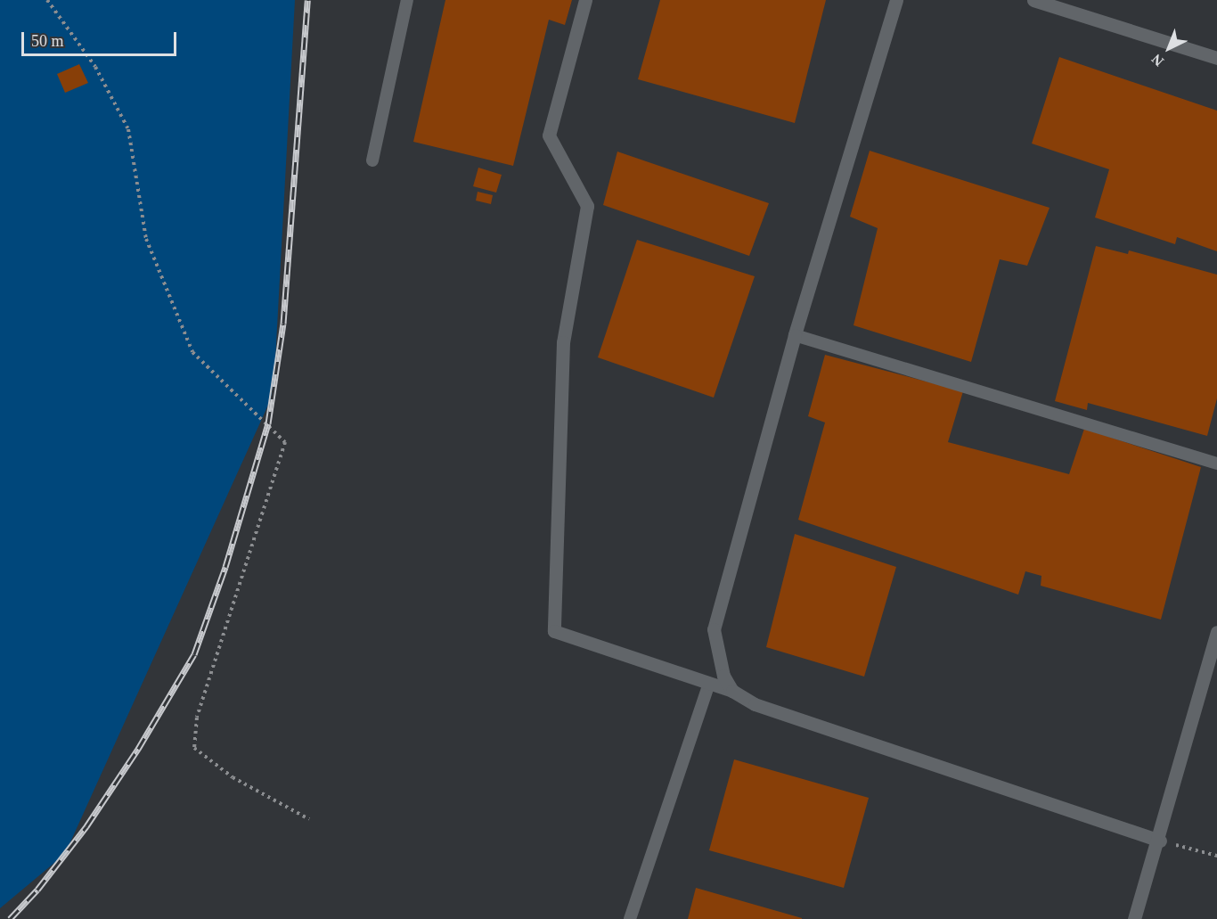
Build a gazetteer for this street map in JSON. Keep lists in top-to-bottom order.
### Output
{
  "scale_bar": "50 m",
  "north": "bottom left"
}
